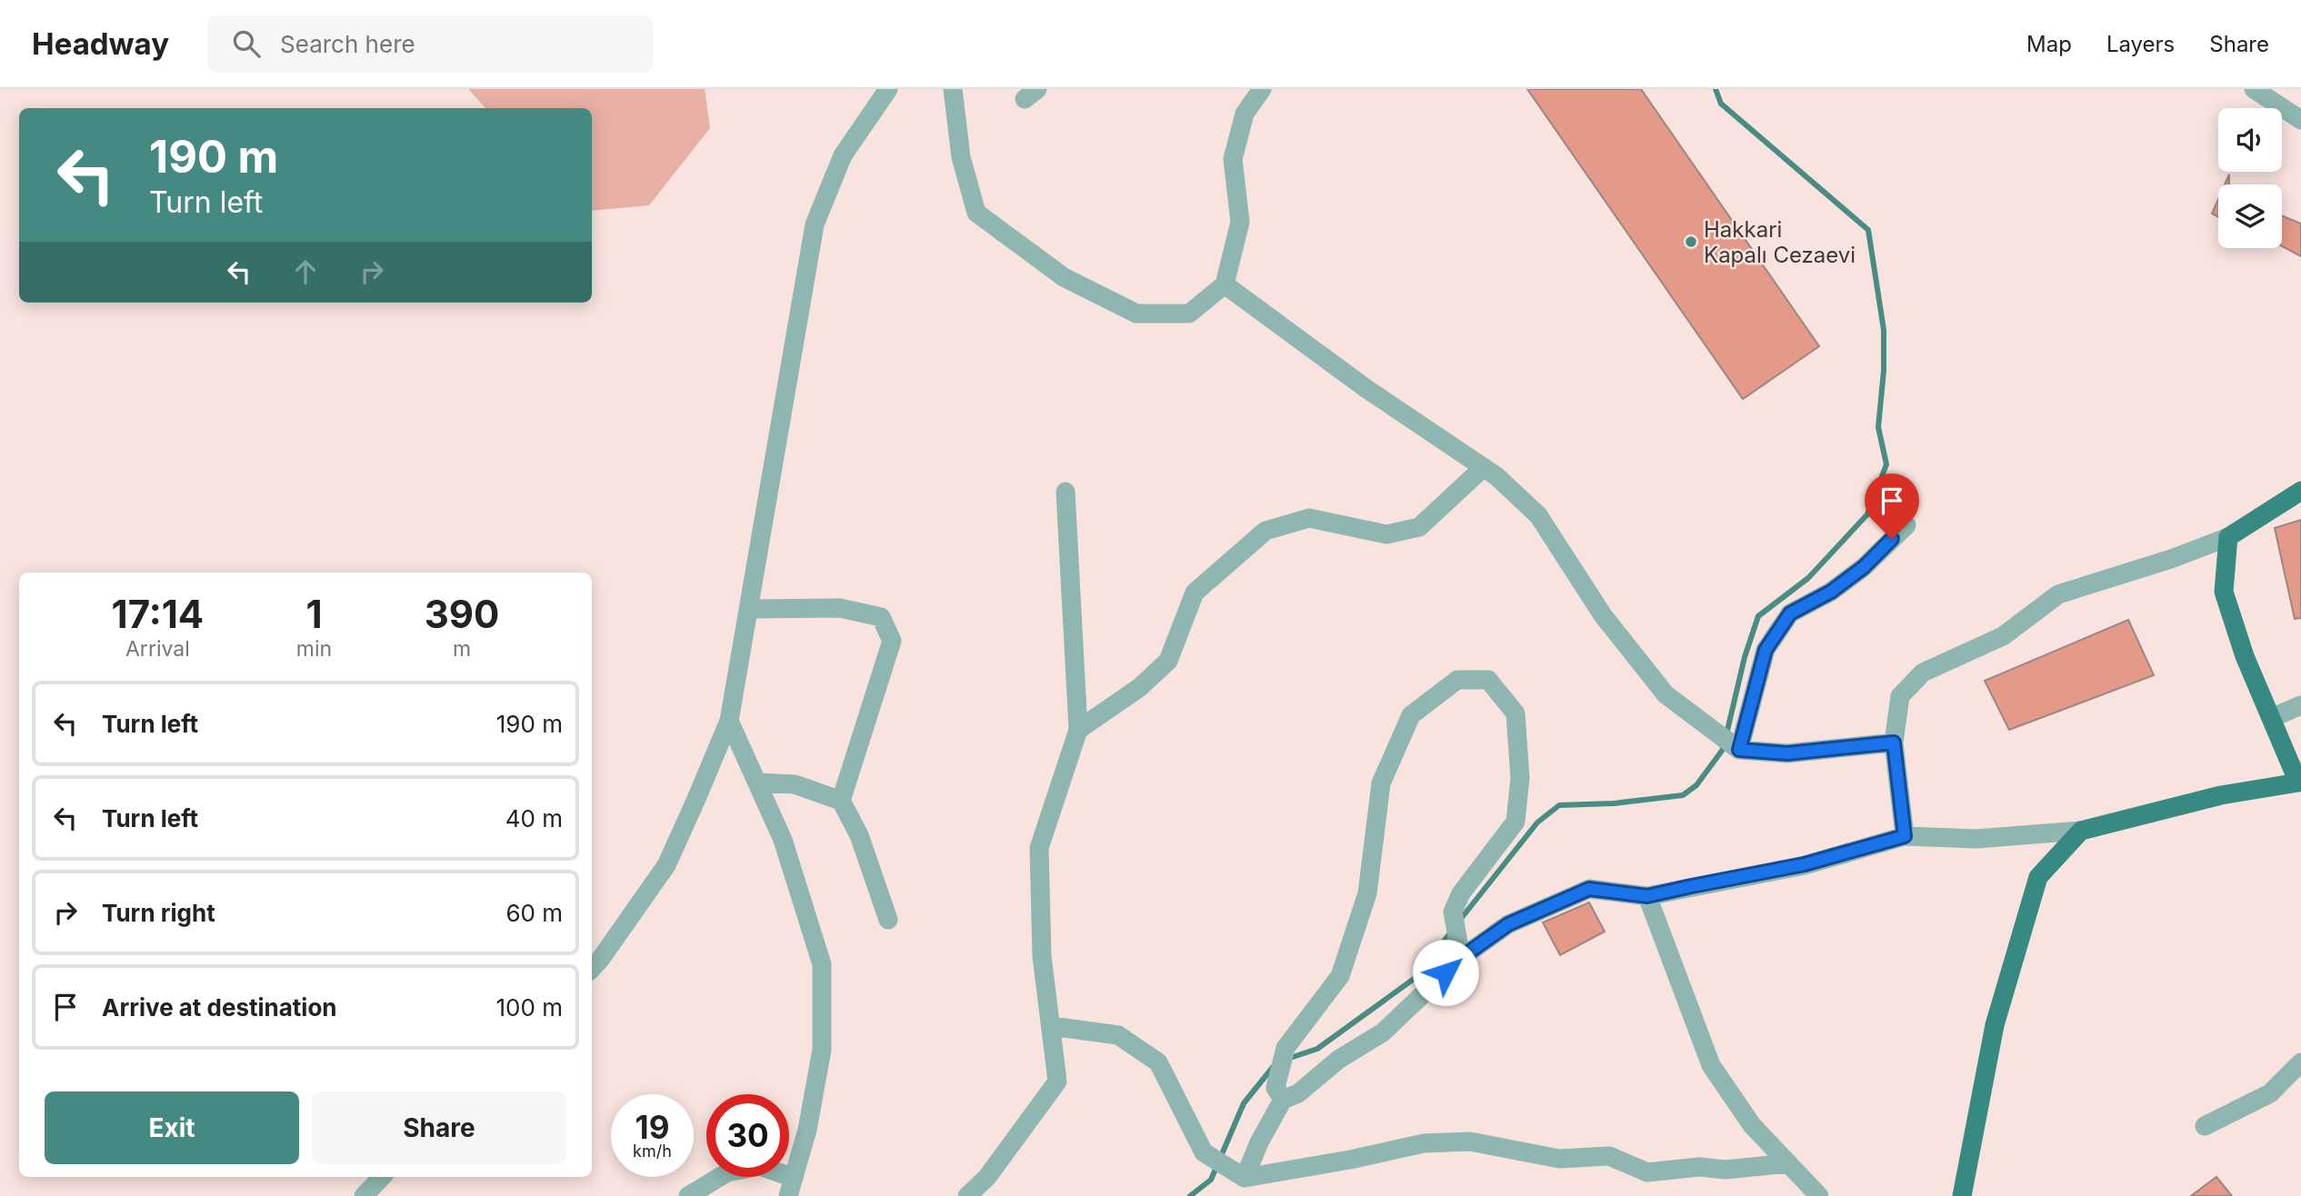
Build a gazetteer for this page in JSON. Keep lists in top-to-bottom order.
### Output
{
  "places": ["Hakkari Kapalı Cezaevi"],
  "page": {
    "header": "Headway",
    "search": "Search here",
    "nav": ["Map", "Layers", "Share"],
    "turn": ["190 m", "Turn left"],
    "eta": [
      "17:14",
      "Arrival",
      "1",
      "min",
      "390",
      "m"
    ],
    "list": [
      {
        "name": "Turn left",
        "value": "190 m"
      },
      {
        "name": "Turn left",
        "value": "40 m"
      },
      {
        "name": "Turn right",
        "value": "60 m"
      },
      {
        "name": "Arrive at destination",
        "value": "100 m"
      }
    ],
    "buttons": ["Exit", "Share"],
    "speed": "19 km/h",
    "limit": "30"
  }
}
